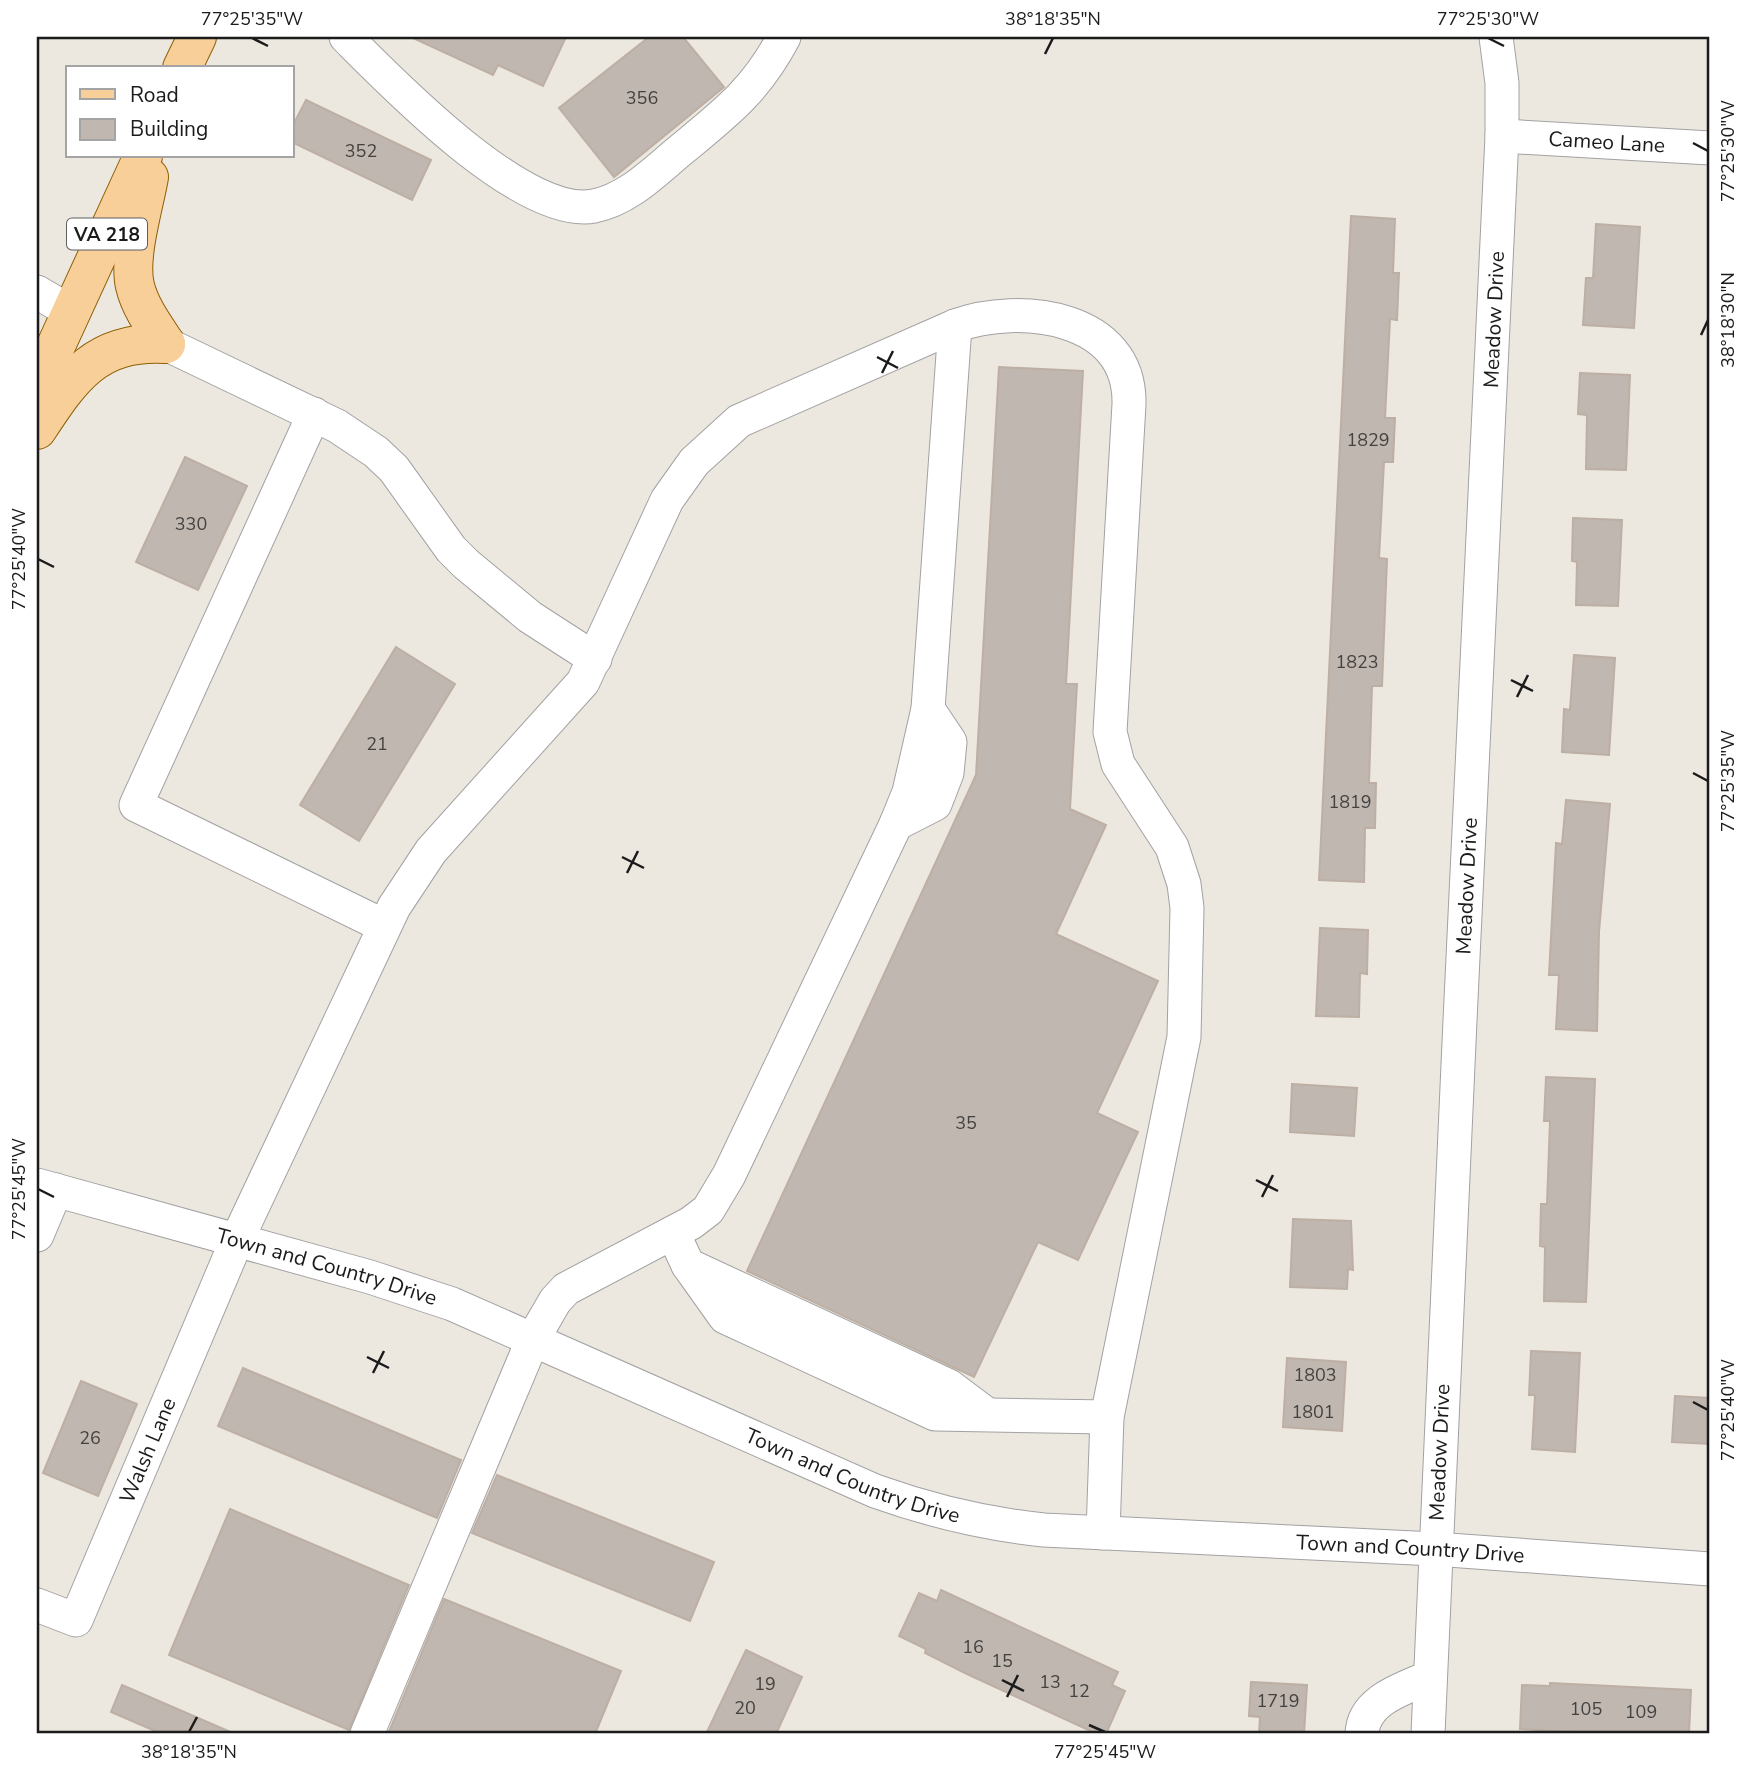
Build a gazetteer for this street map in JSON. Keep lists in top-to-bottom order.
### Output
{
  "streets": {
    "main road": ["VA 218"],
    "street": [
      "Cameo Lane",
      "Meadow Drive",
      "Town and Country Drive",
      "Walsh Lane"
    ]
  },
  "crossings": [
    ["Cameo Lane", "Meadow Drive"],
    ["Meadow Drive", "Town and Country Drive"],
    ["Town and Country Drive", "Walsh Lane"]
  ],
  "house_numbers": [
    "356",
    "352",
    "1829",
    "330",
    "1823",
    "21",
    "1819",
    "35",
    "1803",
    "1801",
    "26",
    "16",
    "15",
    "13",
    "19",
    "12",
    "1719",
    "20",
    "105",
    "109"
  ],
  "legend": ["Road", "Building"],
  "coordinates": [
    "77°25'35\"W",
    "38°18'35\"N",
    "77°25'30\"W",
    "38°18'30\"N",
    "77°25'40\"W",
    "77°25'45\"W"
  ]
}
